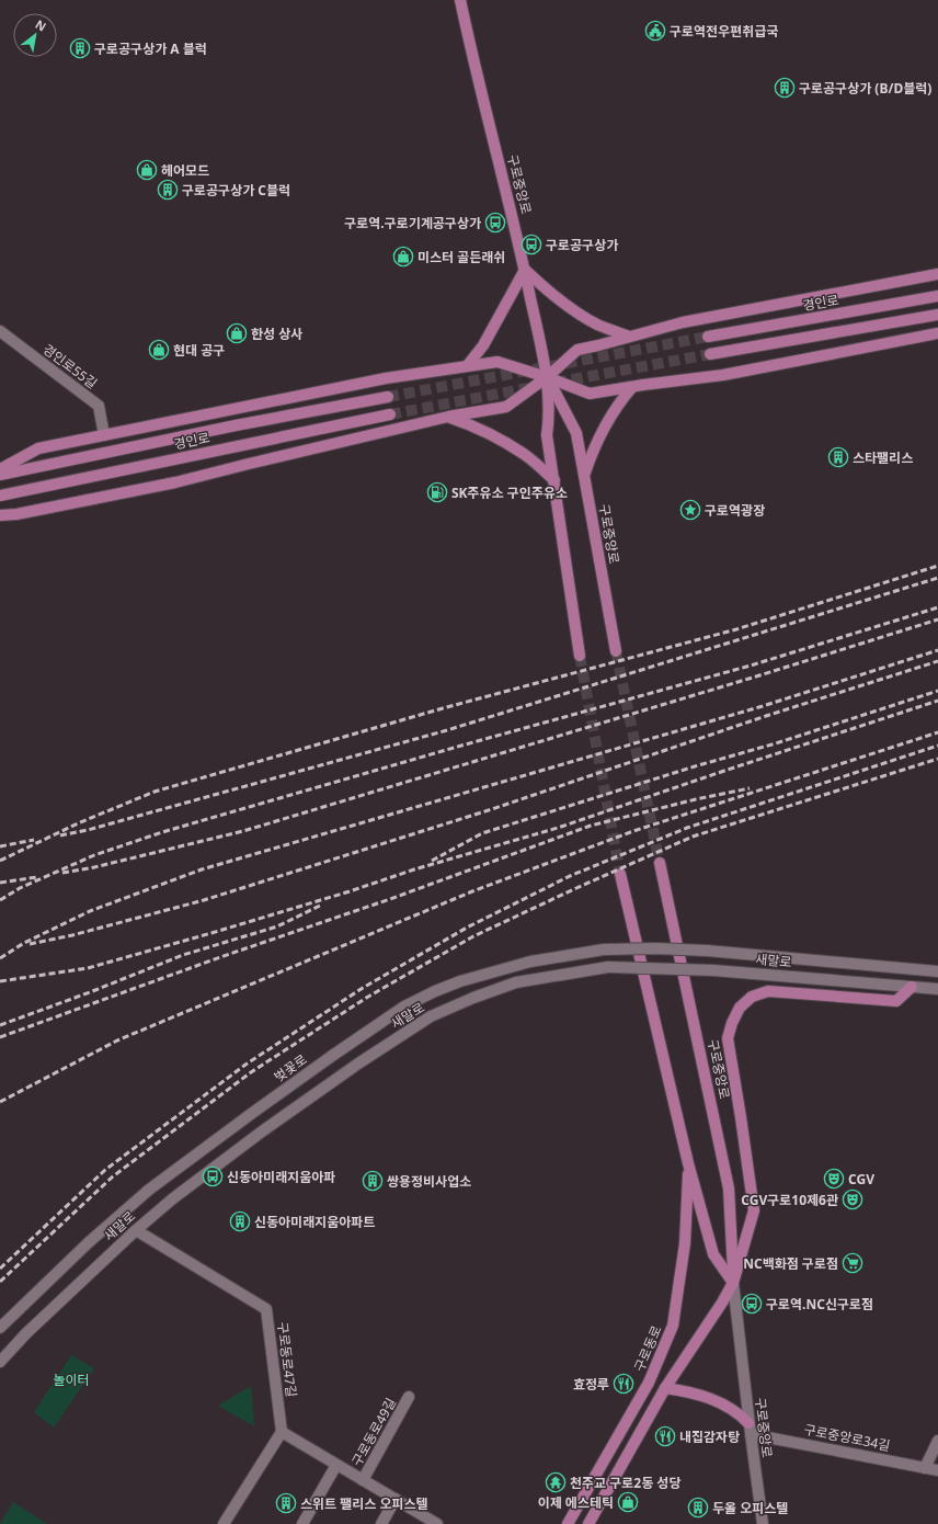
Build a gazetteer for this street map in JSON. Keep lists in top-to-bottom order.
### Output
{
  "streets": {
    "main road": ["구로중앙로", "경인로", "구로동로"],
    "street": [
      "경인로55길",
      "새말로",
      "벚꽃로",
      "구로동로47길",
      "구로동로49길",
      "구로중앙로34길"
    ]
  },
  "crossings": [
    ["구로중앙로", "구로동로"],
    ["구로중앙로", "구로중앙로34길"],
    ["새말로", "벚꽃로"],
    ["새말로", "구로동로47길"],
    ["구로동로47길", "구로동로49길"]
  ],
  "parks": ["놀이터"],
  "places": {
    "public building": ["구로역전우편취급국"],
    "building": [
      "구로공구상가 A 블럭",
      "구로공구상가 (B/D블럭)",
      "구로공구상가 C블럭",
      "스타팰리스",
      "쌍용정비사업소",
      "신동아미래지움아파트",
      "스위트 팰리스 오피스텔",
      "두올 오피스텔"
    ],
    "shop": [
      "헤어모드",
      "미스터 골든래쉬",
      "한성 상사",
      "현대 공구",
      "이제 에스테틱"
    ],
    "bus stop": [
      "구로역.구로기계공구상가",
      "구로공구상가",
      "신동아미래지움아파",
      "구로역.NC신구로점"
    ],
    "fuel station": ["SK주유소 구인주유소"],
    "place": ["구로역광장"],
    "theatre": ["CGV", "CGV구로10제6관"],
    "supermarket": ["NC백화점 구로점"],
    "restaurant": ["효정루", "내집감자탕"],
    "temple": ["천주교 구로2동 성당"]
  },
  "north": "top right"
}
